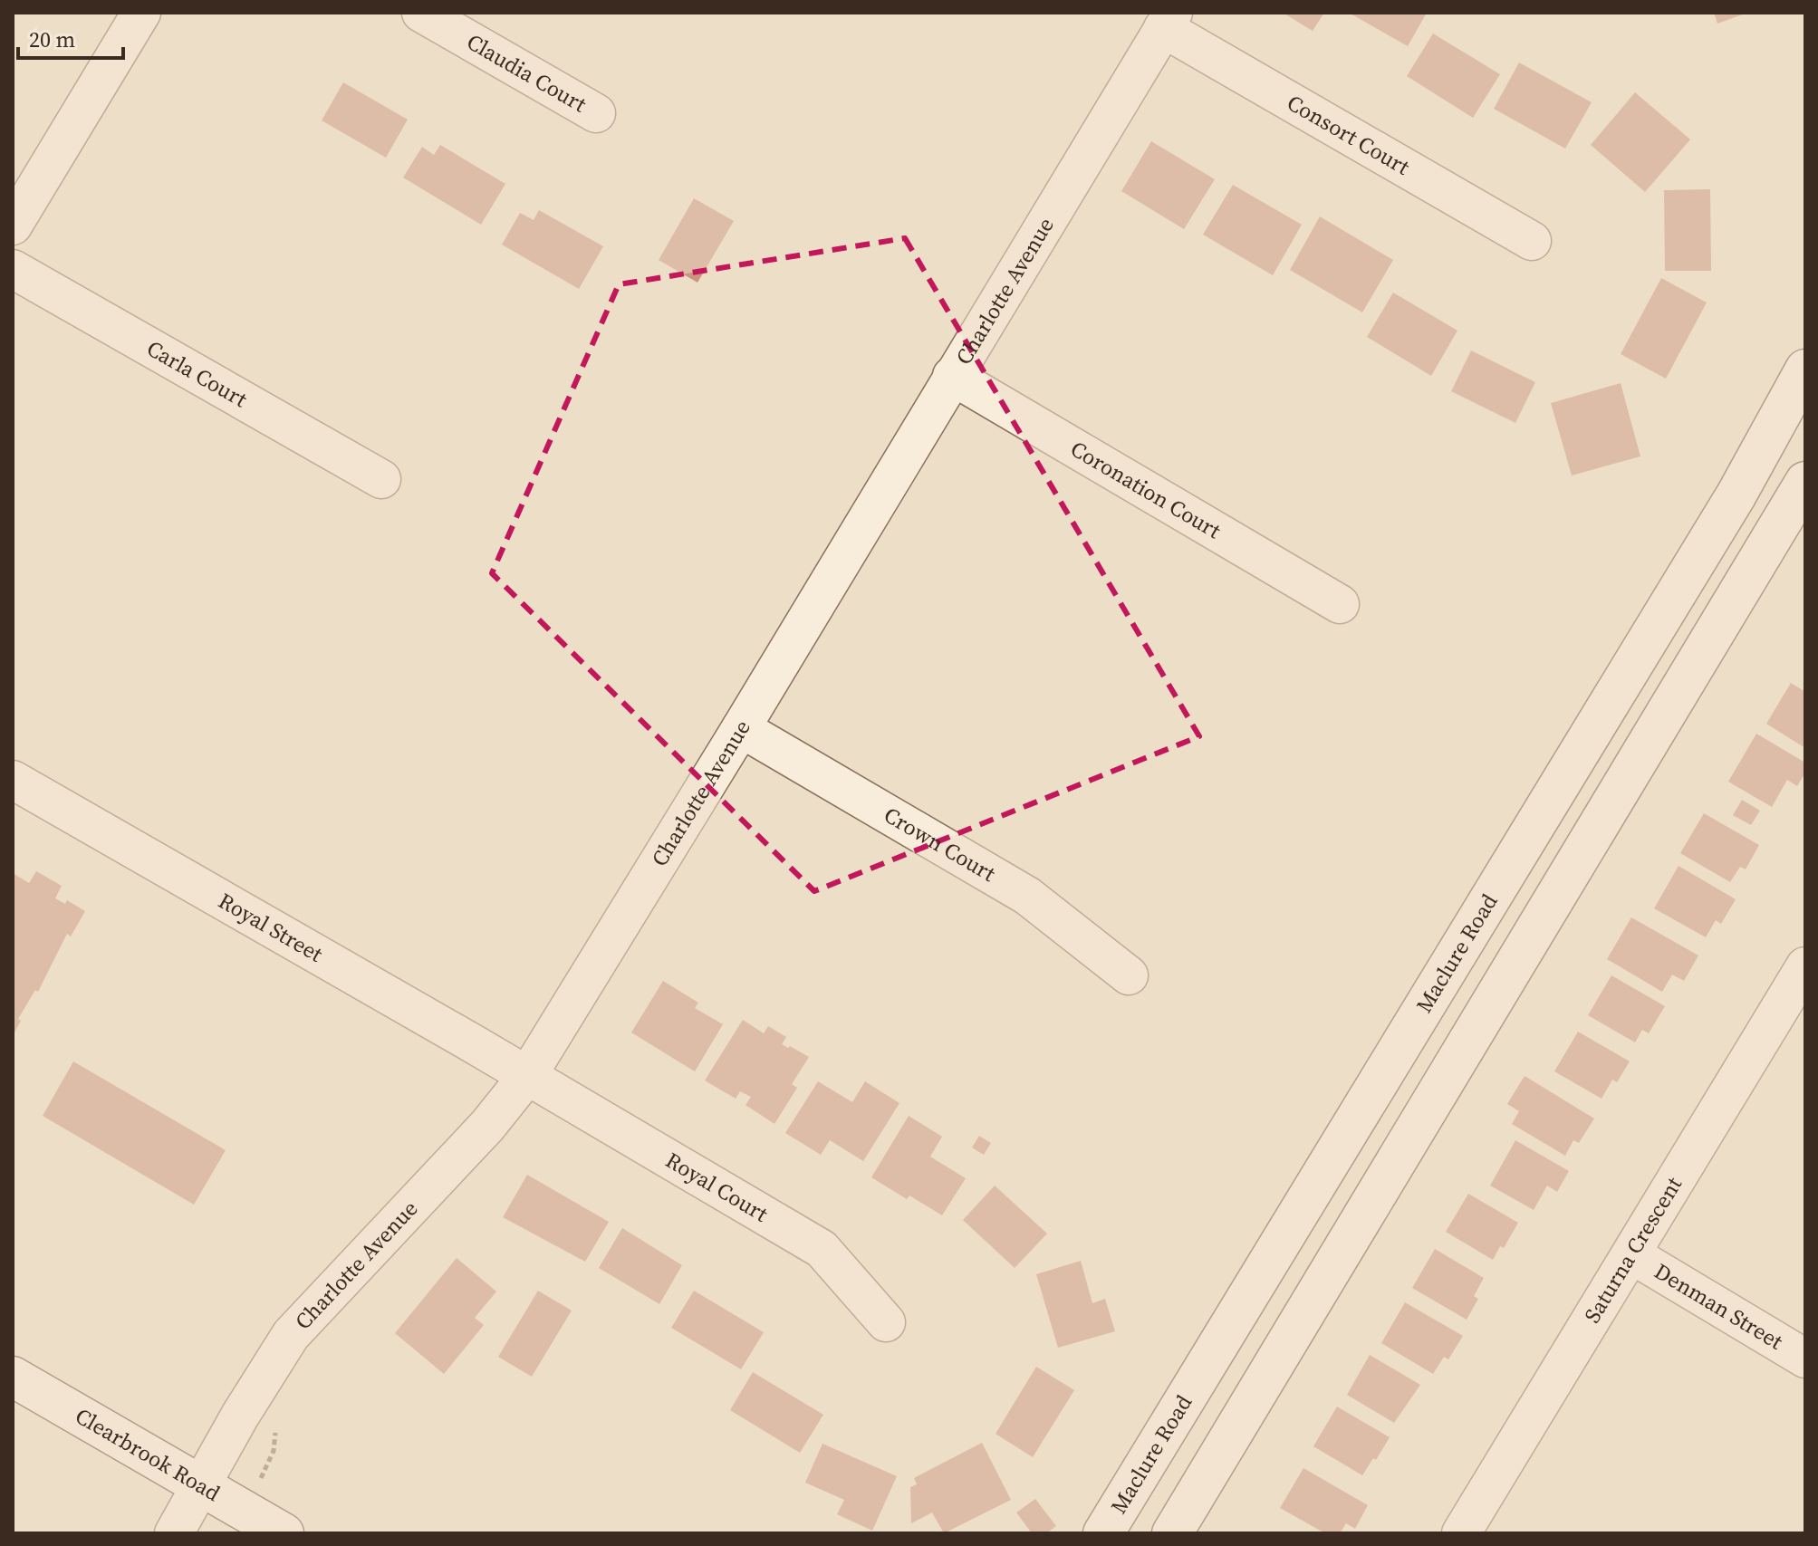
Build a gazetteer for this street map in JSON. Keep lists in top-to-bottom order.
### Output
{
  "streets": {
    "main road": ["Maclure Road", "Clearbrook Road"],
    "street": [
      "Claudia Court",
      "Consort Court",
      "Charlotte Avenue",
      "Carla Court",
      "Coronation Court",
      "Crown Court",
      "Royal Street",
      "Royal Court",
      "Saturna Crescent",
      "Denman Street"
    ]
  },
  "crossings": [
    ["Consort Court", "Charlotte Avenue"],
    ["Charlotte Avenue", "Coronation Court"],
    ["Charlotte Avenue", "Crown Court"],
    ["Charlotte Avenue", "Royal Street"],
    ["Charlotte Avenue", "Royal Court"],
    ["Charlotte Avenue", "Clearbrook Road"],
    ["Royal Street", "Royal Court"],
    ["Saturna Crescent", "Denman Street"]
  ],
  "scale_bar": "20 m"
}
